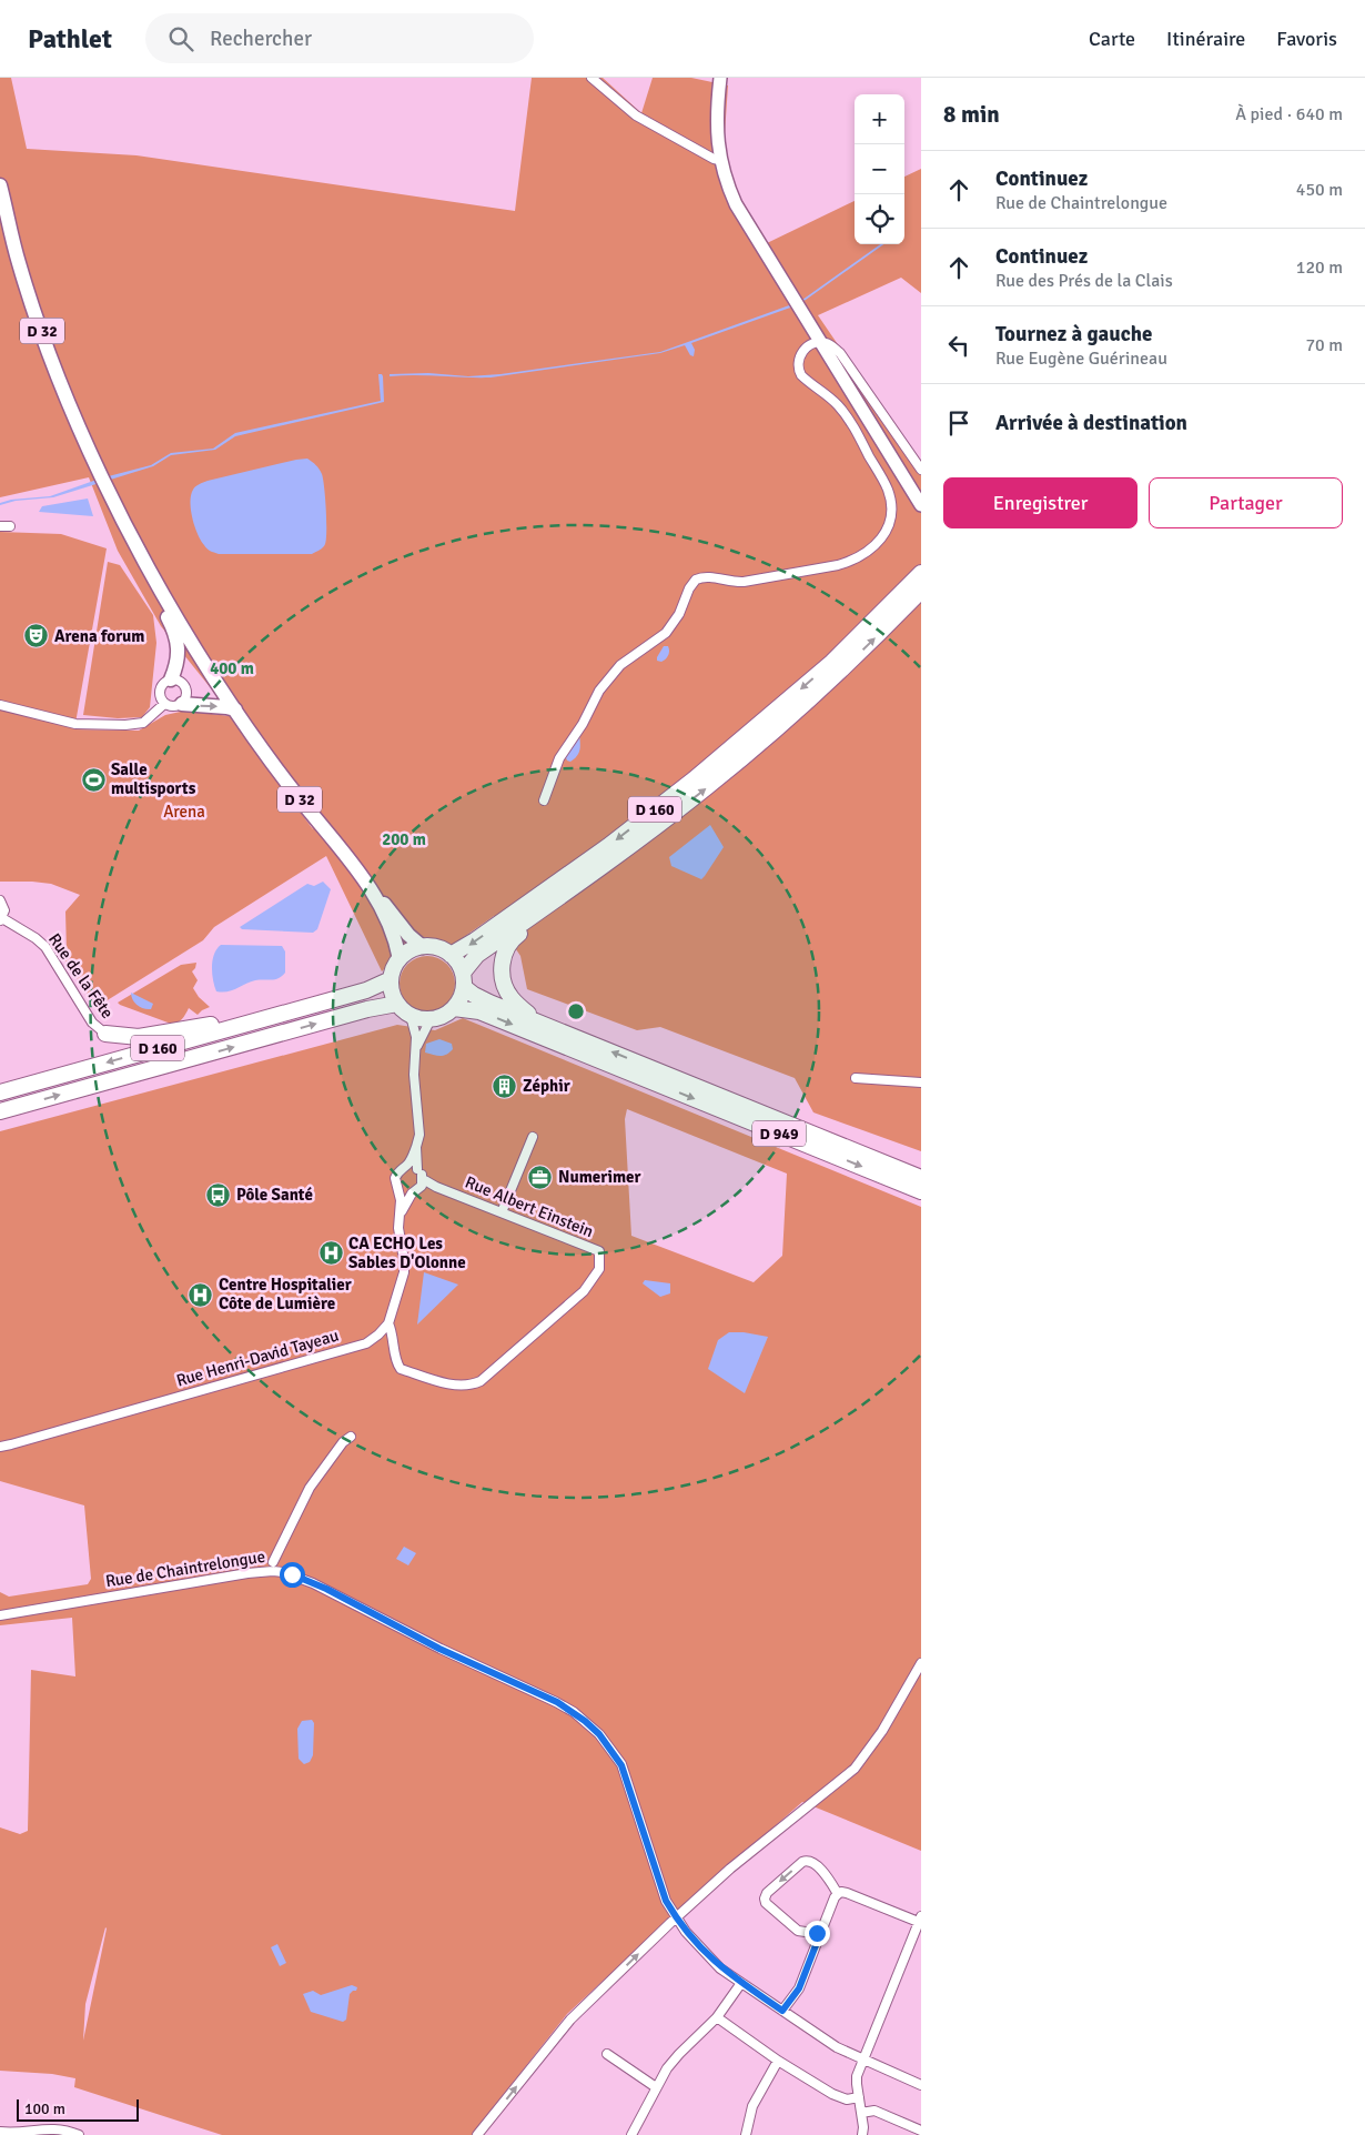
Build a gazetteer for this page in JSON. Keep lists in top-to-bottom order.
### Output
{
  "streets": {
    "highway": ["D 160", "D 949"],
    "main road": ["D 32"],
    "street": [
      "Rue de la Fête",
      "Rue Albert Einstein",
      "Rue Henri-David Tayeau",
      "Rue de Chaintrelongue"
    ]
  },
  "crossings": [
    ["D 32", "D 160"],
    ["D 32", "D 949"],
    ["D 160", "D 949"],
    ["Rue Albert Einstein", "Rue Henri-David Tayeau"]
  ],
  "parks": ["Arena"],
  "places": {
    "theatre": ["Arena forum"],
    "sports": ["Salle multisports"],
    "building": ["Zéphir"],
    "office": ["Numerimer"],
    "bus stop": ["Pôle Santé"],
    "hospital": ["CA ECHO Les Sables D'Olonne", "Centre Hospitalier Côte de Lumière"]
  },
  "scale_bar": "100 m",
  "page": {
    "header": "Pathlet",
    "search": "Rechercher",
    "nav": ["Carte", "Itinéraire", "Favoris"],
    "heading": ["8 min", "À pied · 640 m"],
    "map_buttons": ["+", "−"],
    "list": [
      ["Continuez", "Rue de Chaintrelongue", "450 m"],
      ["Continuez", "Rue des Prés de la Clais", "120 m"],
      ["Tournez à gauche", "Rue Eugène Guérineau", "70 m"],
      "Arrivée à destination"
    ],
    "buttons": ["Enregistrer", "Partager"],
    "scale": "100 m"
  },
  "rings": ["400 m", "200 m"]
}
